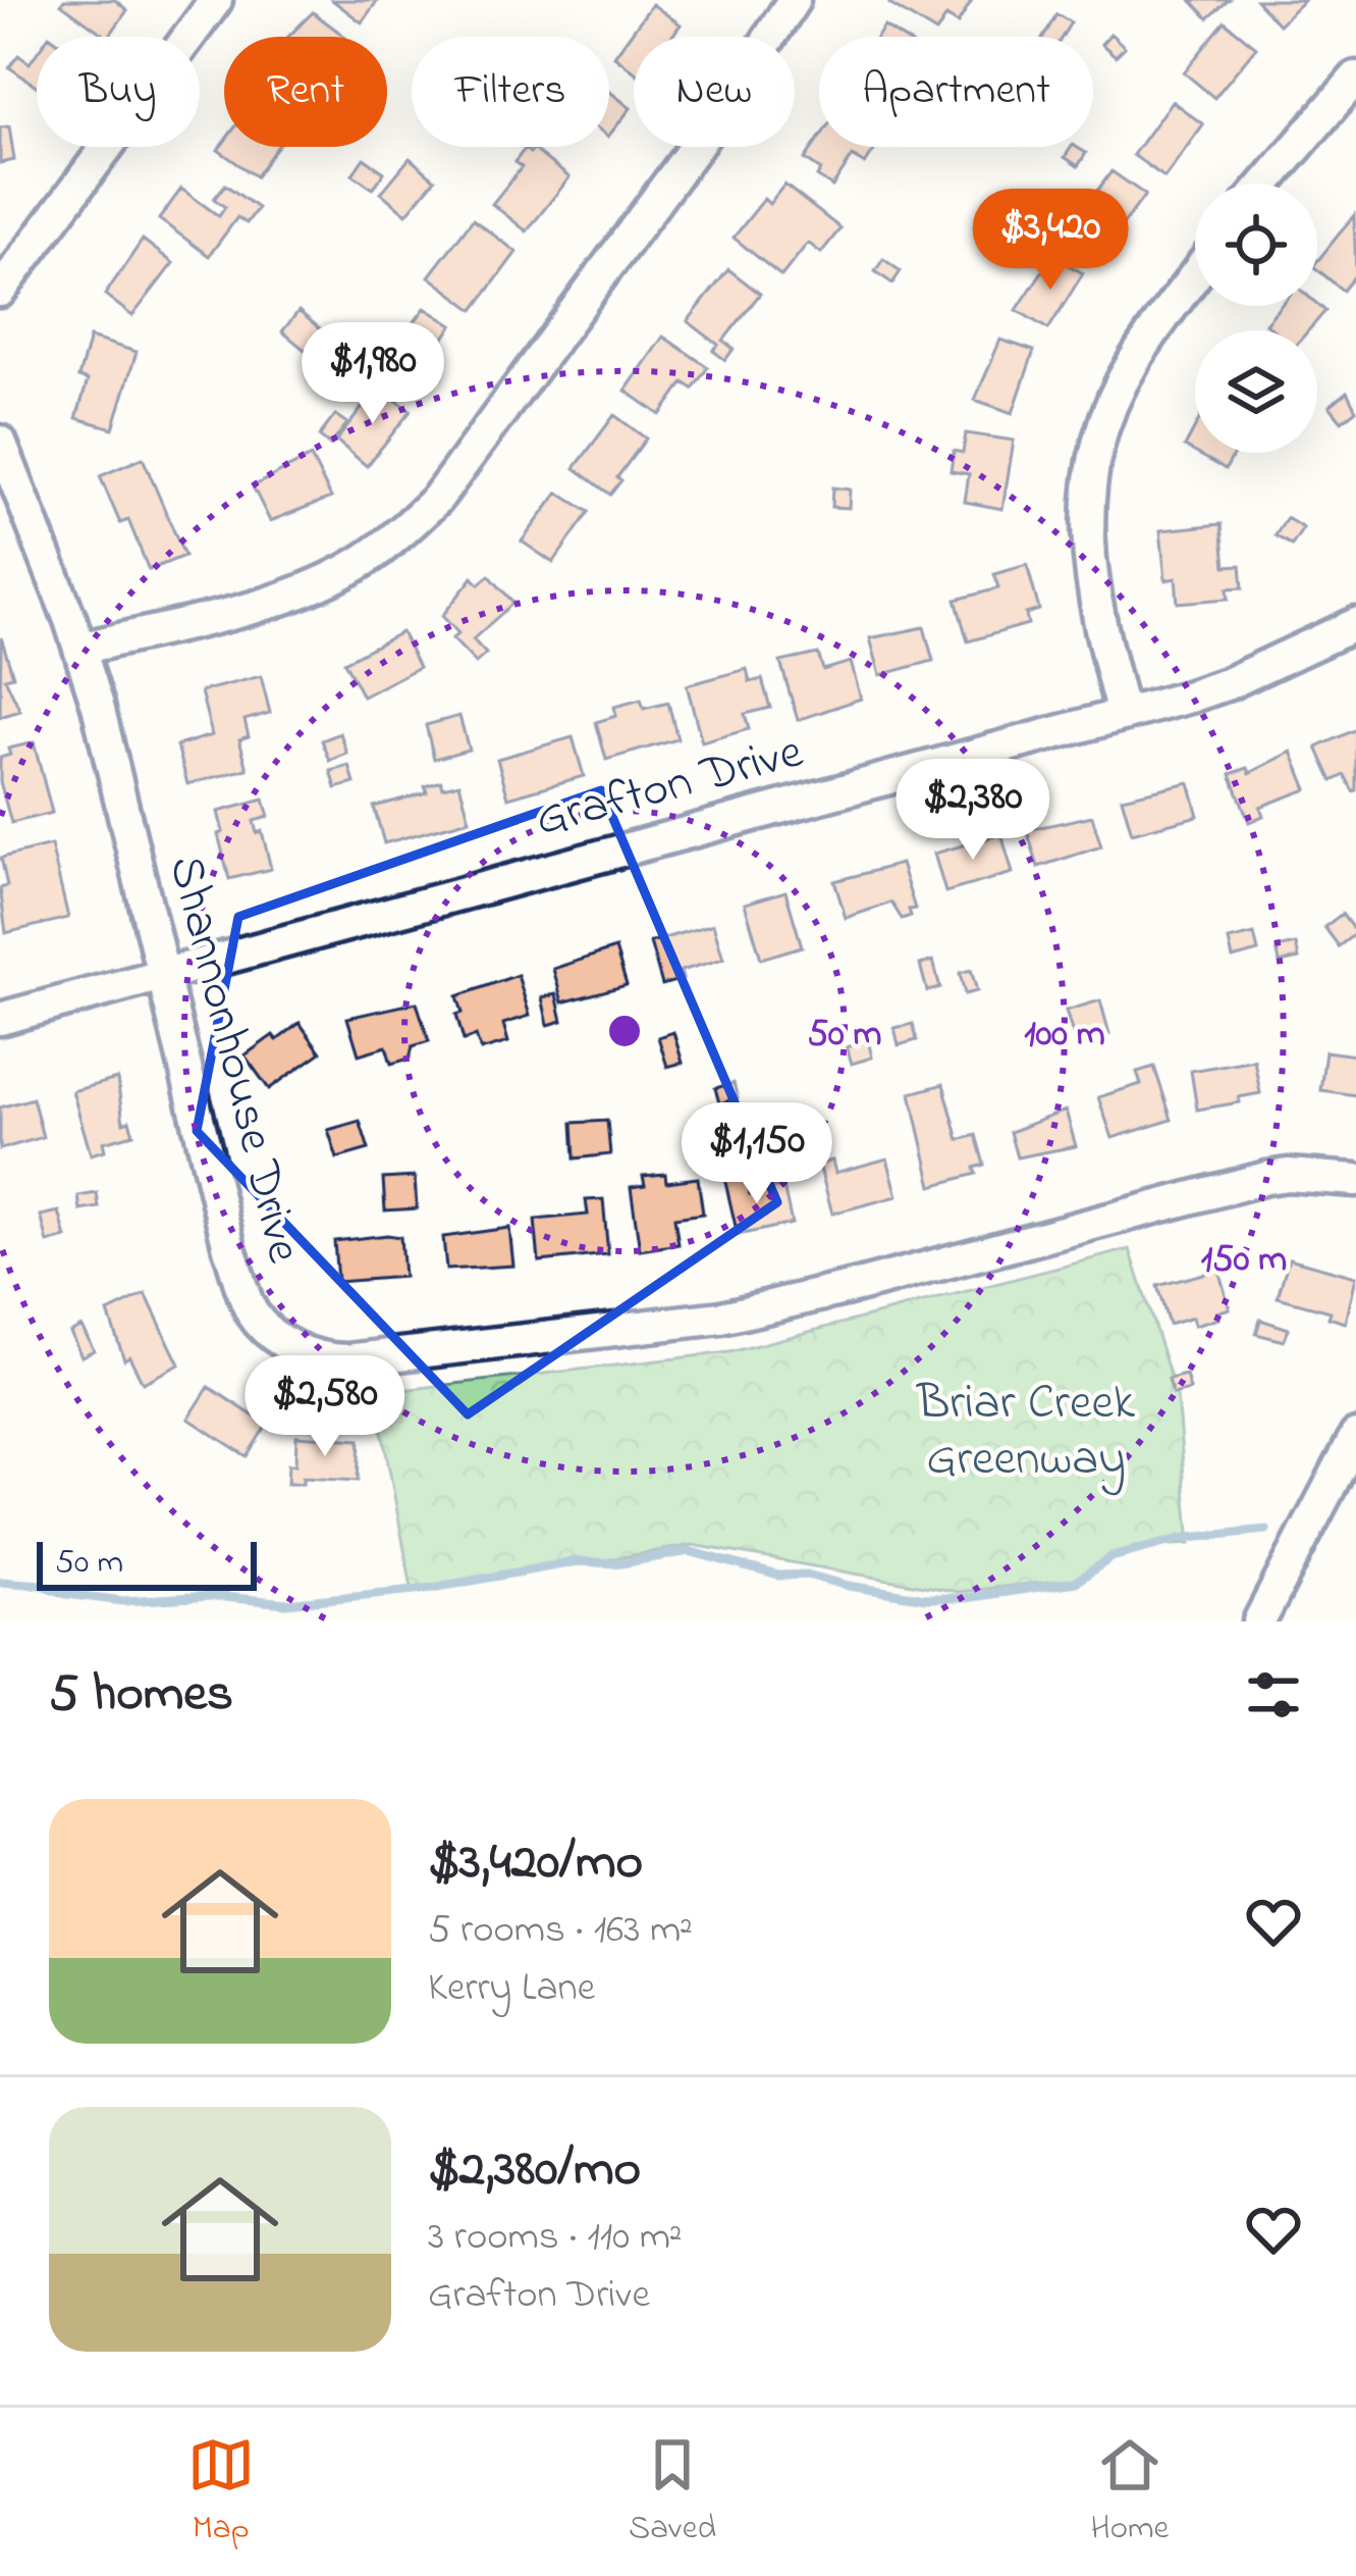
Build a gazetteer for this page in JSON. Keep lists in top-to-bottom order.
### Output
{
  "streets": {
    "street": ["Grafton Drive", "Shannonhouse Drive"]
  },
  "crossings": [
    ["Grafton Drive", "Shannonhouse Drive"]
  ],
  "parks": ["Briar Creek Greenway"],
  "scale_bar": "50 m",
  "page": {
    "chip": [
      "Buy",
      "Rent",
      "Filters",
      "New",
      "Apartment"
    ],
    "price": [
      "$3,420",
      "$1,980",
      "$2,380",
      "$1,150",
      "$2,580"
    ],
    "scale": "50 m",
    "heading": "5 homes",
    "list": [
      {
        "name": "$3,420/mo",
        "note": "5 rooms · 163 m² · Kerry Lane"
      },
      {
        "name": "$2,380/mo",
        "note": "3 rooms · 110 m² · Grafton Drive"
      }
    ],
    "tabs": ["Map", "Saved", "Home"]
  },
  "rings": ["50 m", "100 m", "150 m"]
}
